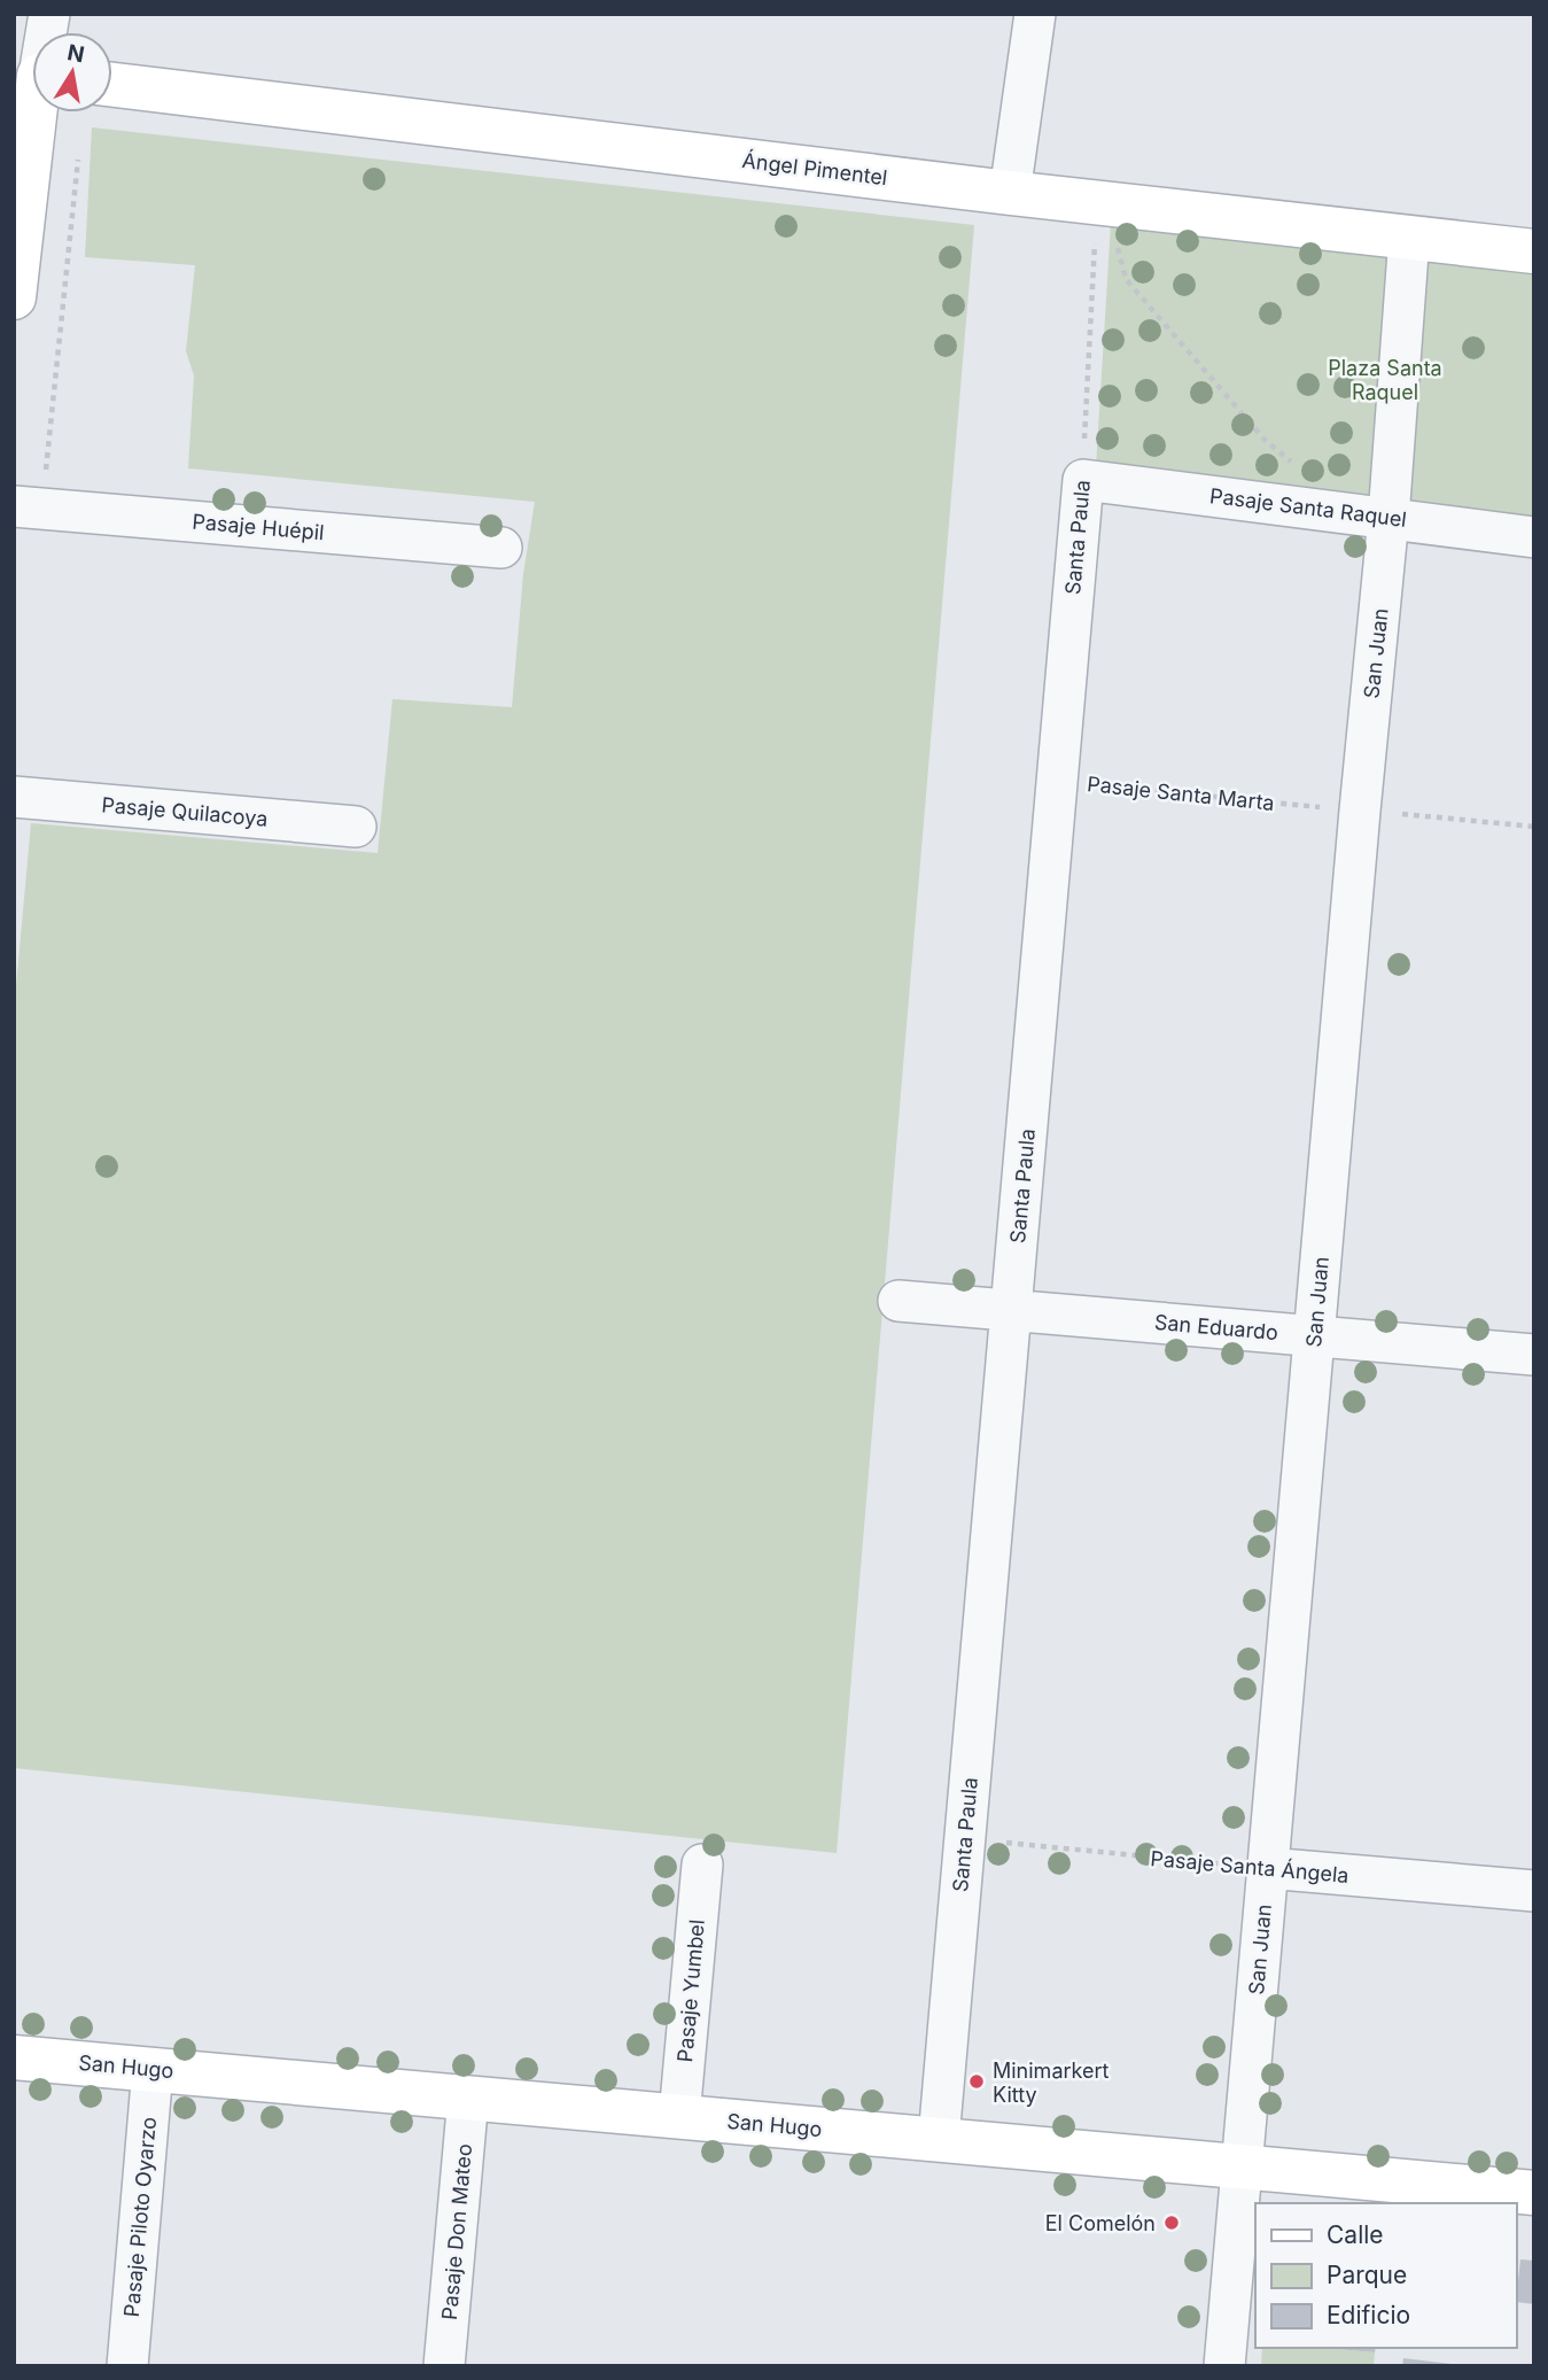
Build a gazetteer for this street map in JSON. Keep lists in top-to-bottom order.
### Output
{
  "streets": {
    "street": [
      "Ángel Pimentel",
      "Pasaje Santa Raquel",
      "Pasaje Huépil",
      "Santa Paula",
      "San Juan",
      "Pasaje Quilacoya",
      "San Eduardo",
      "Pasaje Santa Ángela",
      "Pasaje Yumbel",
      "San Hugo",
      "Pasaje Piloto Oyarzo",
      "Pasaje Don Mateo"
    ],
    "path": ["Pasaje Santa Marta"]
  },
  "crossings": [
    ["Ángel Pimentel", "San Juan"],
    ["Pasaje Santa Raquel", "Santa Paula"],
    ["Pasaje Santa Raquel", "San Juan"],
    ["Santa Paula", "Pasaje Santa Marta"],
    ["Santa Paula", "San Eduardo"],
    ["Santa Paula", "Pasaje Santa Ángela"],
    ["Santa Paula", "San Hugo"],
    ["San Juan", "San Eduardo"],
    ["San Juan", "Pasaje Santa Ángela"],
    ["San Juan", "San Hugo"],
    ["Pasaje Yumbel", "San Hugo"],
    ["San Hugo", "Pasaje Piloto Oyarzo"],
    ["San Hugo", "Pasaje Don Mateo"]
  ],
  "parks": ["Plaza Santa Raquel"],
  "places": ["Minimarkert Kitty", "El Comelón"],
  "legend": ["Calle", "Parque", "Edificio"],
  "north": "top"
}
